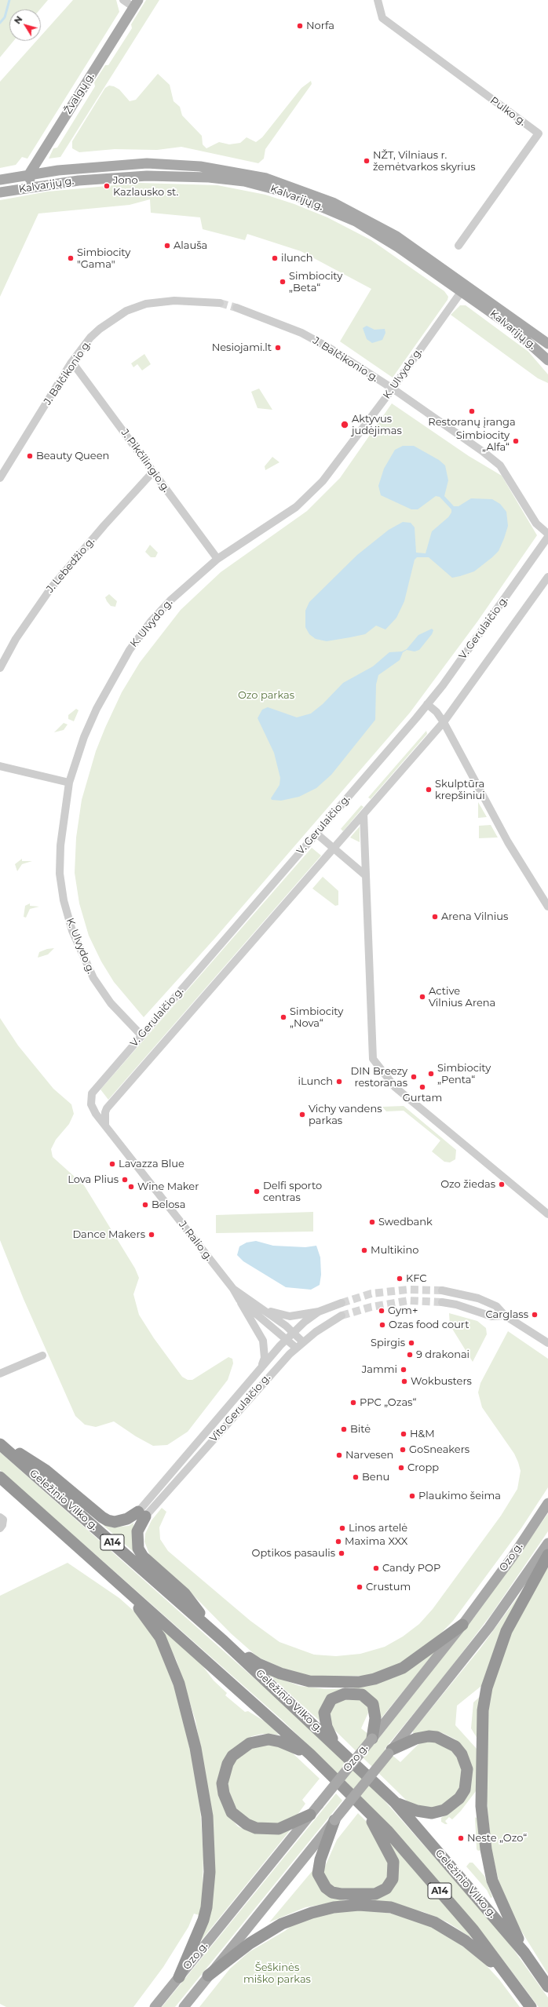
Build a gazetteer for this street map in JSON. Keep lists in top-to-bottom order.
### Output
{
  "streets": {
    "highway": ["Geležinio Vilko g.", "A14"],
    "main road": ["Žvalgų g.", "Kalvarijų g.", "Ozo g."],
    "street": [
      "Pulko g.",
      "J. Balčikonio g.",
      "K. Ulvydo g.",
      "J. Pikčilingio g.",
      "J. Lebedžio g.",
      "V. Gerulaičio g.",
      "J. Ralio g.",
      "Vito Gerulaičio g."
    ]
  },
  "crossings": [
    ["Žvalgų g.", "Kalvarijų g."],
    ["Kalvarijų g.", "K. Ulvydo g."],
    ["J. Balčikonio g.", "K. Ulvydo g."],
    ["J. Balčikonio g.", "J. Pikčilingio g."],
    ["K. Ulvydo g.", "J. Pikčilingio g."],
    ["K. Ulvydo g.", "V. Gerulaičio g."],
    ["J. Pikčilingio g.", "J. Lebedžio g."],
    ["J. Ralio g.", "Vito Gerulaičio g."]
  ],
  "parks": ["Ozo parkas", "Šeškinės miško parkas"],
  "places": [
    "Norfa",
    "NŽT, Vilniaus r. žemėtvarkos skyrius",
    "Jono Kazlausko st.",
    "Alauša",
    "Simbiocity \"Gama\"",
    "ilunch",
    "Simbiocity „Beta“",
    "Nesiojami.lt",
    "Restoranų įranga",
    "Aktyvus judėjimas",
    "Simbiocity „Alfa“",
    "Beauty Queen",
    "Skulptūra krepšiniui",
    "Arena Vilnius",
    "Active Vilnius Arena",
    "Simbiocity „Nova“",
    "Simbiocity „Penta“",
    "DIN Breezy restoranas",
    "iLunch",
    "Gurtam",
    "Vichy vandens parkas",
    "Lavazza Blue",
    "Lova Plius",
    "Ozo žiedas",
    "Wine Maker",
    "Delfi sporto centras",
    "Belosa",
    "Swedbank",
    "Dance Makers",
    "Multikino",
    "KFC",
    "Gym+",
    "Carglass",
    "Ozas food court",
    "Spirgis",
    "9 drakonai",
    "Jammi",
    "Wokbusters",
    "PPC „Ozas“",
    "Bitė",
    "H&M",
    "GoSneakers",
    "Narvesen",
    "Cropp",
    "Benu",
    "Plaukimo šeima",
    "Linos artelė",
    "Maxima XXX",
    "Optikos pasaulis",
    "Candy POP",
    "Crustum",
    "Neste „Ozo“"
  ],
  "north": "top left"
}
